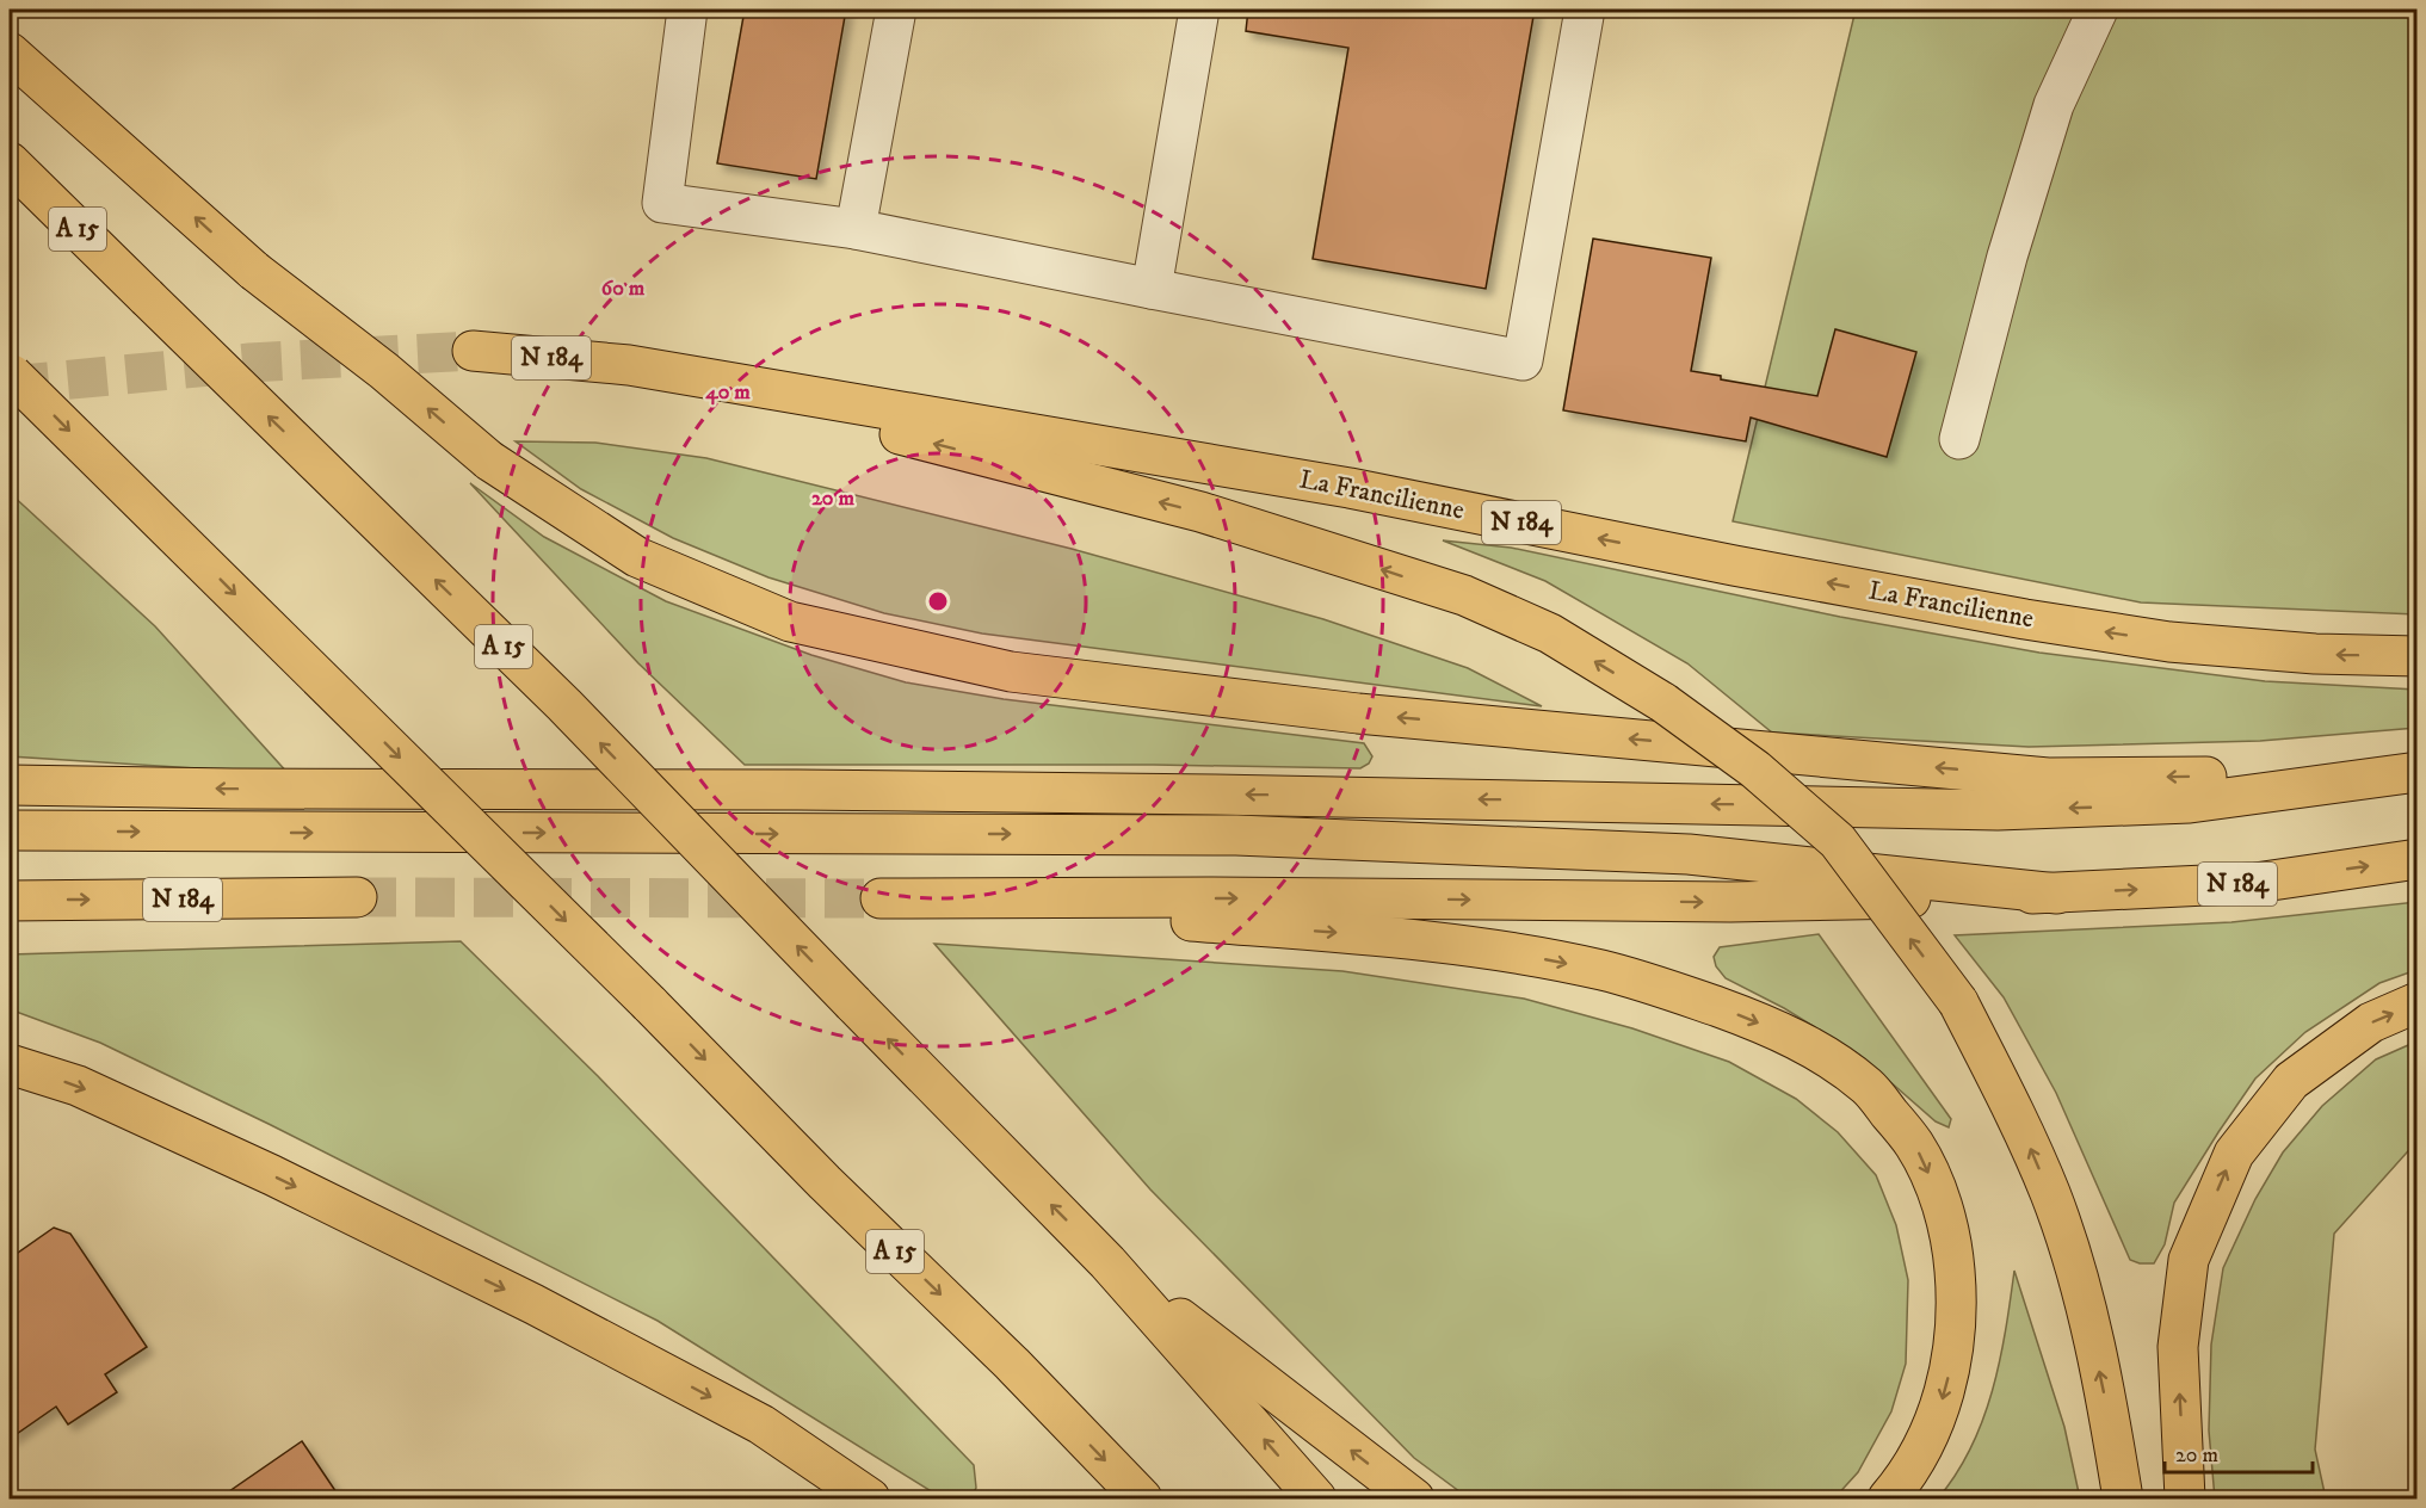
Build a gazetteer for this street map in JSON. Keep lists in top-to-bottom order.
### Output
{
  "streets": {
    "highway": ["A 15", "N 184", "La Francilienne"]
  },
  "scale_bar": "20 m",
  "rings": ["60 m", "40 m", "20 m"]
}
